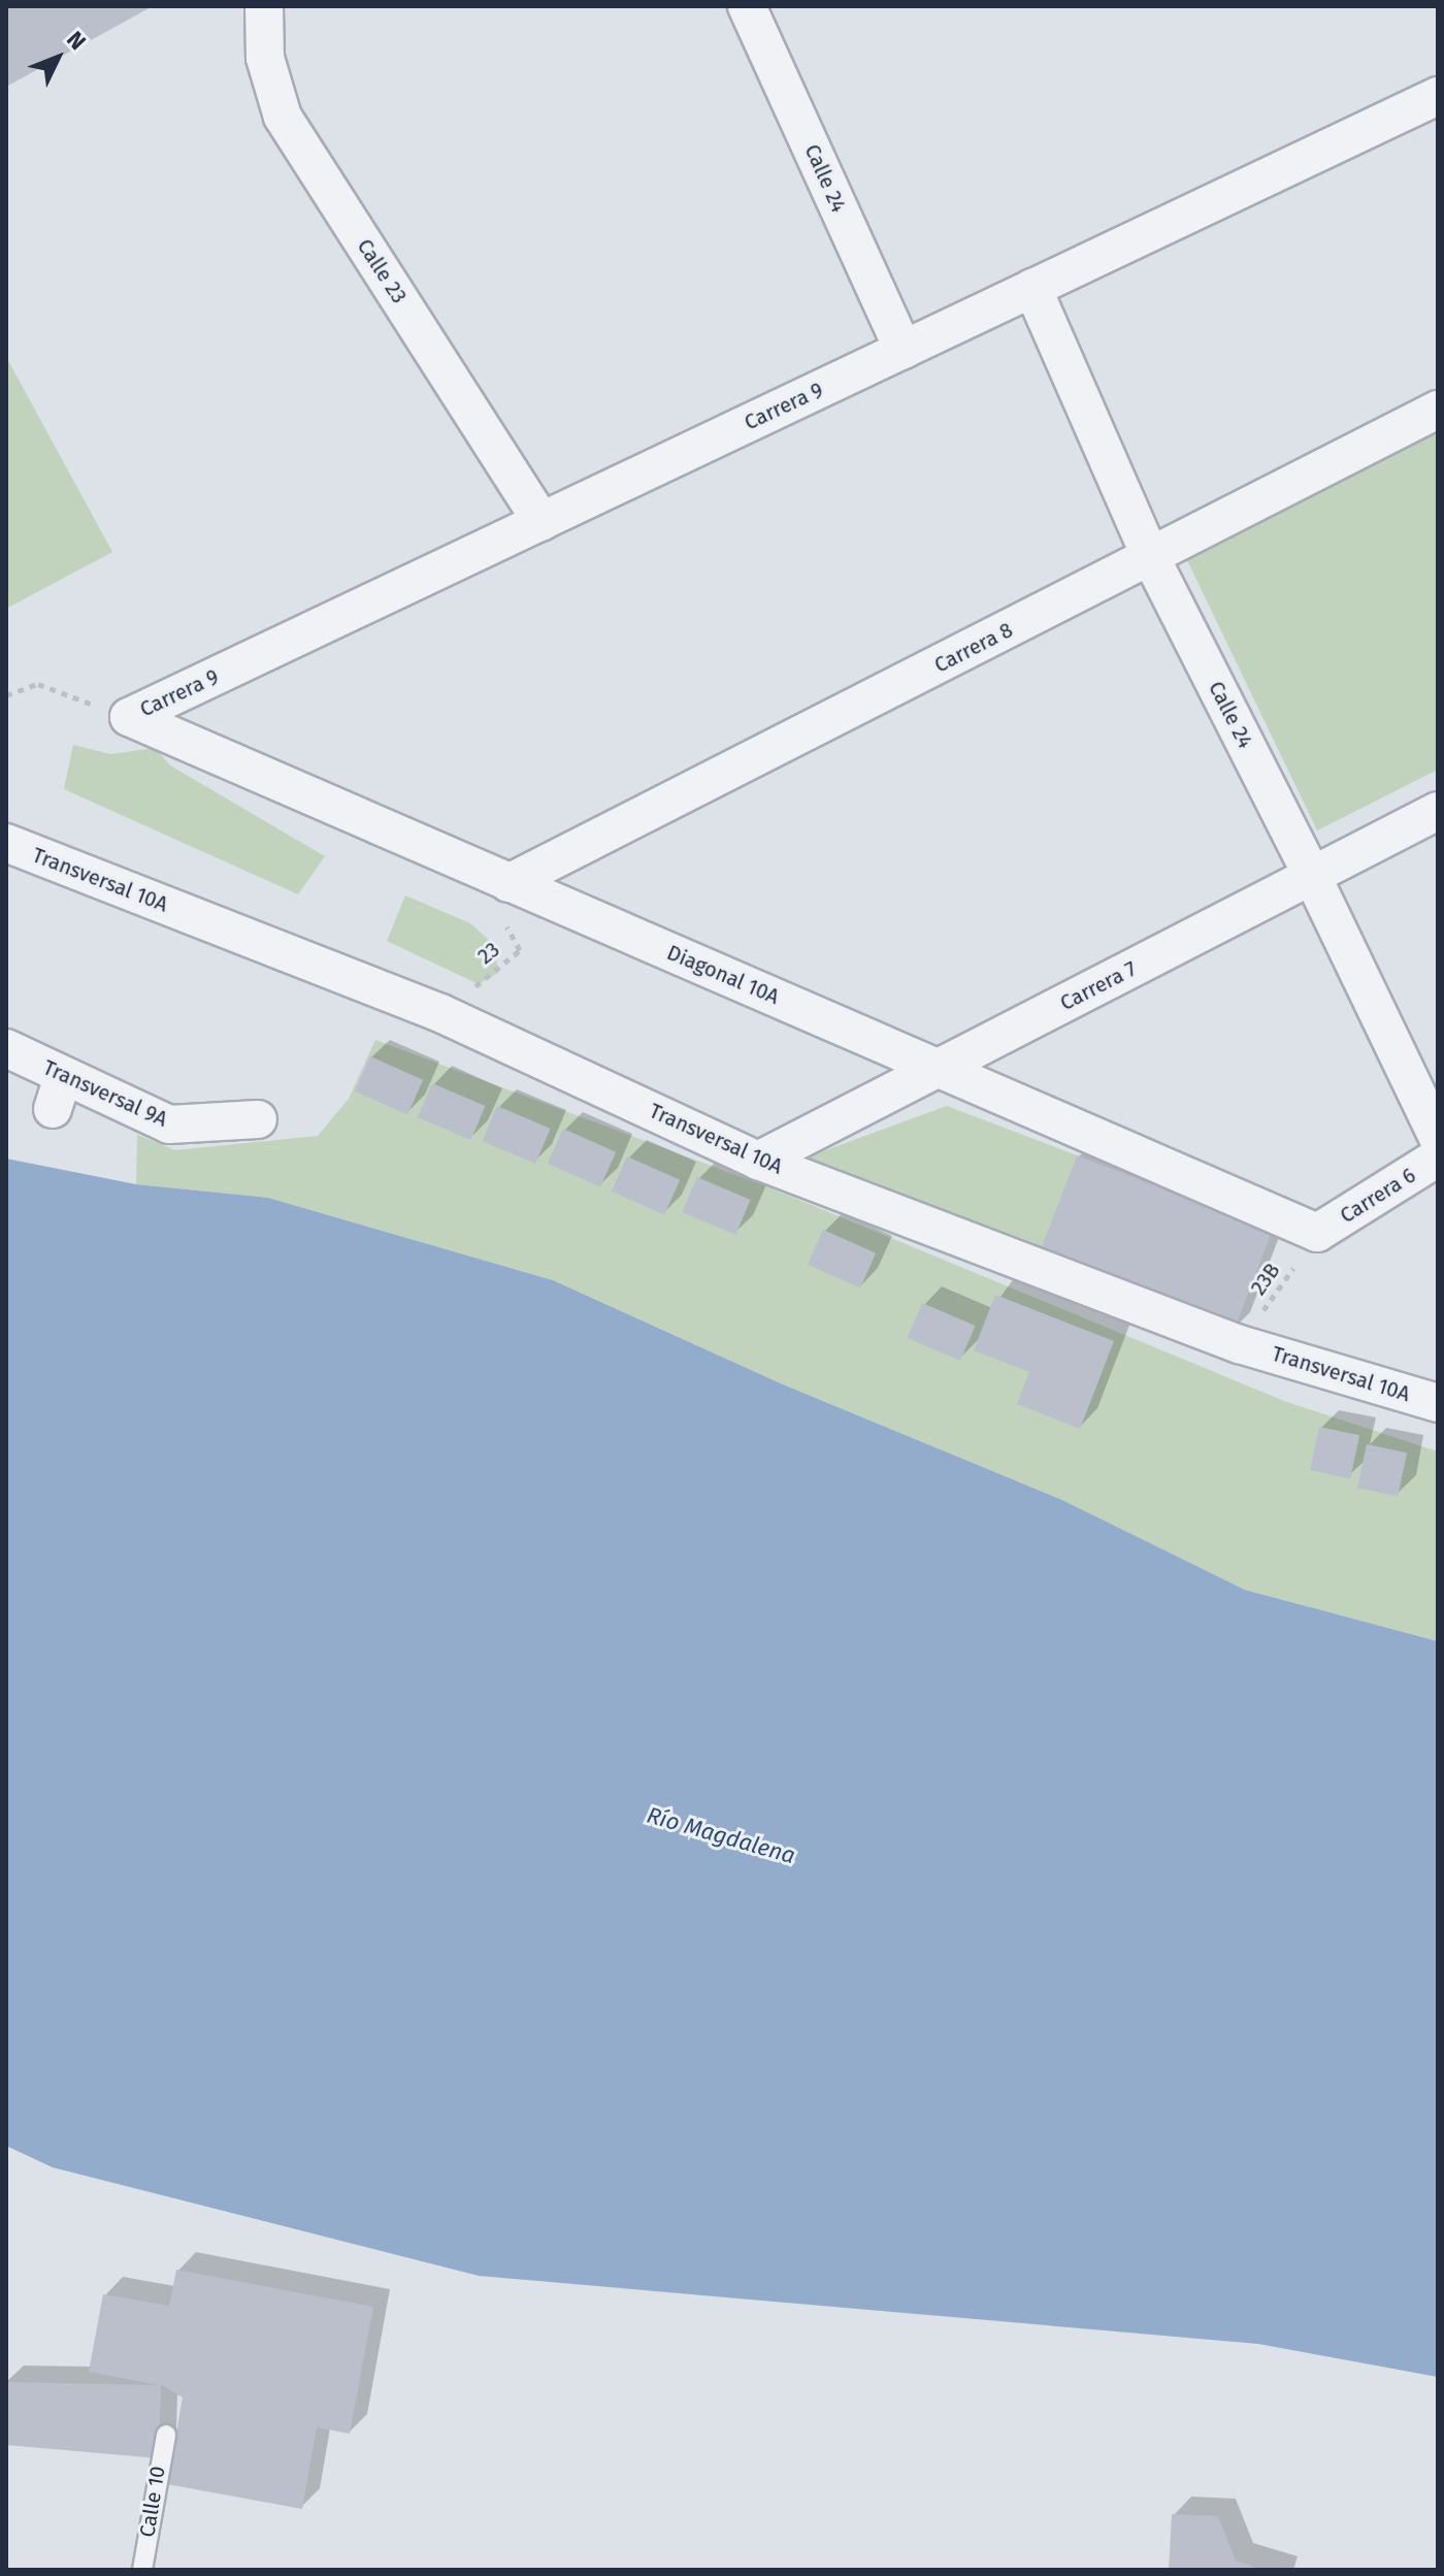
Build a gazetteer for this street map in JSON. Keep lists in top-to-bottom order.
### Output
{
  "streets": {
    "street": [
      "Calle 24",
      "Calle 23",
      "Carrera 9",
      "Carrera 8",
      "Transversal 10A",
      "Diagonal 10A",
      "Carrera 7",
      "Transversal 9A",
      "Carrera 6"
    ],
    "lane": ["Calle 10"],
    "path": ["23", "23B"]
  },
  "crossings": [
    ["Calle 24", "Carrera 9"],
    ["Calle 24", "Carrera 8"],
    ["Calle 24", "Carrera 7"],
    ["Calle 23", "Carrera 9"],
    ["Carrera 9", "Diagonal 10A"],
    ["Carrera 8", "Diagonal 10A"],
    ["Transversal 10A", "23"],
    ["Transversal 10A", "Carrera 7"],
    ["Transversal 10A", "23B"],
    ["Diagonal 10A", "Carrera 7"],
    ["Diagonal 10A", "Carrera 6"],
    ["Diagonal 10A", "23B"],
    ["Carrera 6", "23B"]
  ],
  "water": ["Río Magdalena"],
  "north": "top right"
}
